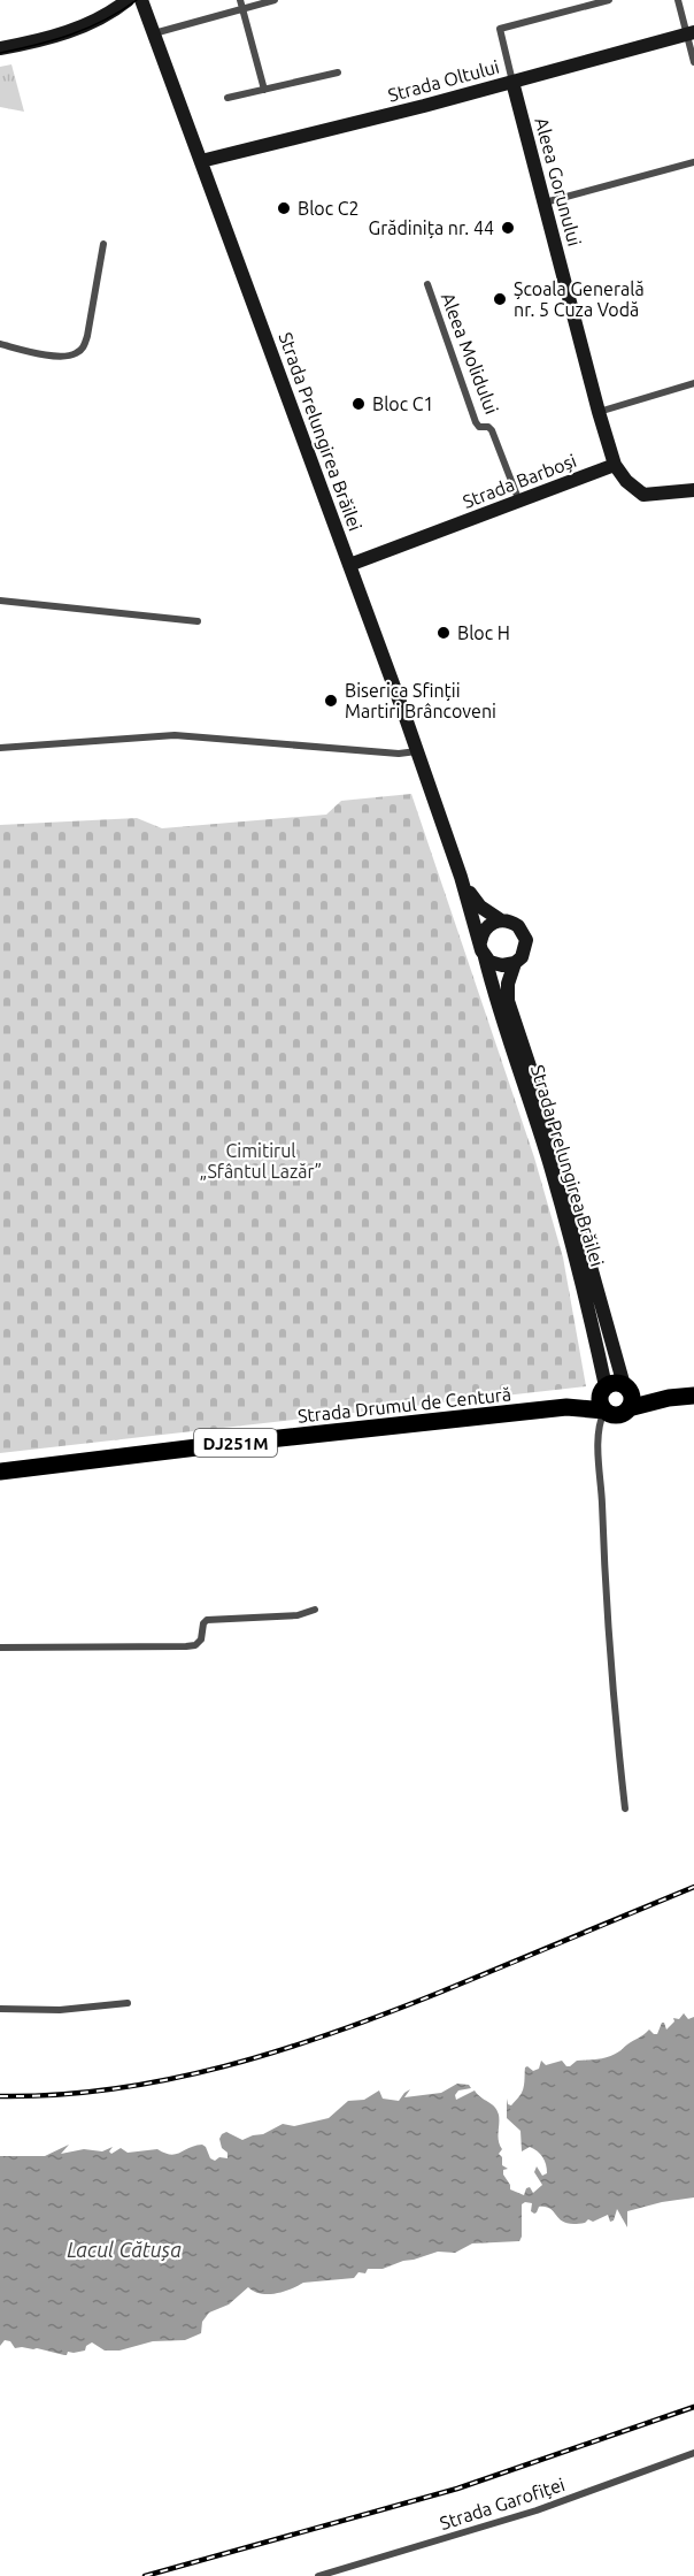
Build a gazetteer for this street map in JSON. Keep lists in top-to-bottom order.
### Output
{
  "streets": {
    "highway": ["Strada Drumul de Centură", "DJ251M"],
    "main road": [
      "Strada Oltului",
      "Aleea Gorunului",
      "Strada Prelungirea Brăilei",
      "Strada Barboși"
    ],
    "street": ["Aleea Molidului", "Strada Garofiței"]
  },
  "crossings": [
    ["Strada Oltului", "Aleea Gorunului"],
    ["Strada Oltului", "Strada Prelungirea Brăilei"],
    ["Aleea Gorunului", "Strada Barboși"],
    ["Aleea Molidului", "Strada Barboși"],
    ["Strada Prelungirea Brăilei", "Strada Barboși"]
  ],
  "water": ["Lacul Cătușa"],
  "parks": ["Cimitirul „Sfântul Lazăr”"],
  "places": [
    "Bloc C2",
    "Grădinița nr. 44",
    "Școala Generală nr. 5 Cuza Vodă",
    "Bloc C1",
    "Bloc H",
    "Biserica Sfinții Martiri Brâncoveni"
  ]
}
